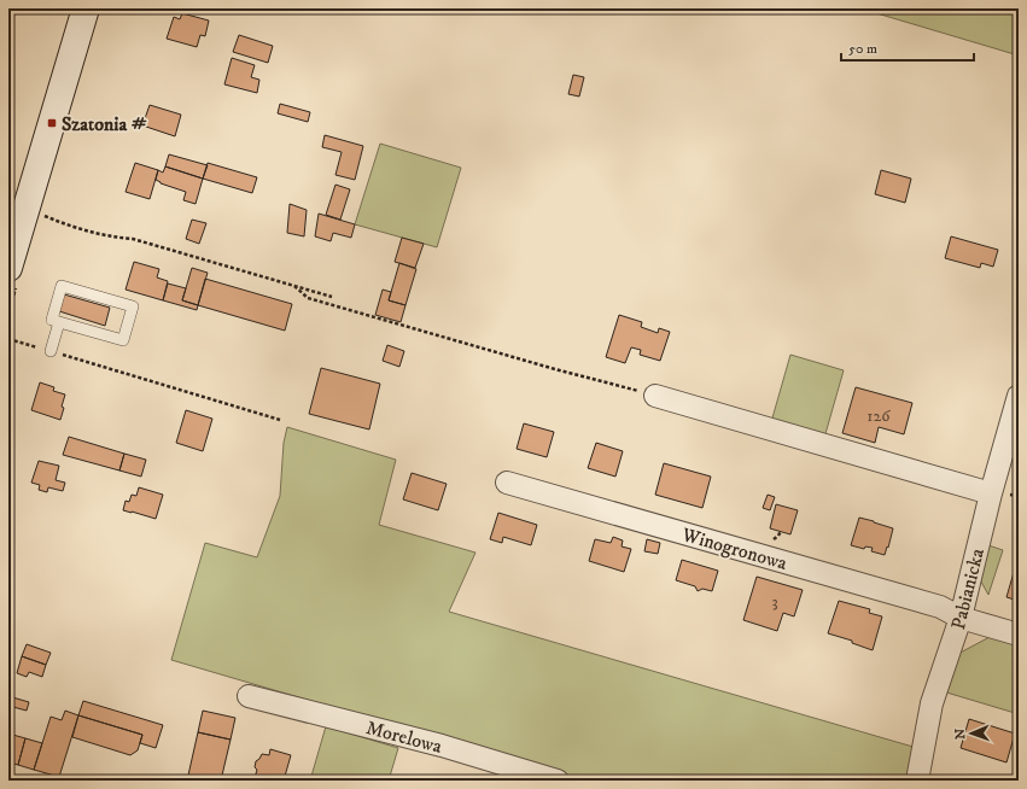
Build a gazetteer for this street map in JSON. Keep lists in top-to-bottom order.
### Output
{
  "streets": {
    "street": ["Winogronowa", "Pabianicka", "Morelowa"]
  },
  "crossings": [
    ["Winogronowa", "Pabianicka"]
  ],
  "places": {
    "transit": ["Szatonia #"]
  },
  "house_numbers": ["126", "3"],
  "scale_bar": "50 m",
  "north": "left"
}
